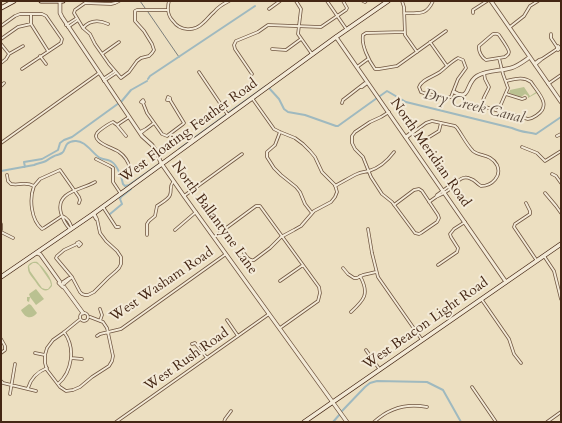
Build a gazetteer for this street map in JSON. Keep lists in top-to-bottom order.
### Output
{
  "streets": {
    "main road": ["West Floating Feather Road", "West Beacon Light Road"],
    "street": [
      "North Meridian Road",
      "North Ballantyne Lane",
      "West Washam Road",
      "West Rush Road"
    ]
  },
  "crossings": [
    ["West Floating Feather Road", "North Meridian Road"],
    ["West Floating Feather Road", "North Ballantyne Lane"],
    ["North Meridian Road", "West Beacon Light Road"],
    ["North Ballantyne Lane", "West Washam Road"],
    ["North Ballantyne Lane", "West Beacon Light Road"],
    ["North Ballantyne Lane", "West Rush Road"]
  ],
  "water": ["Dry Creek Canal"]
}
